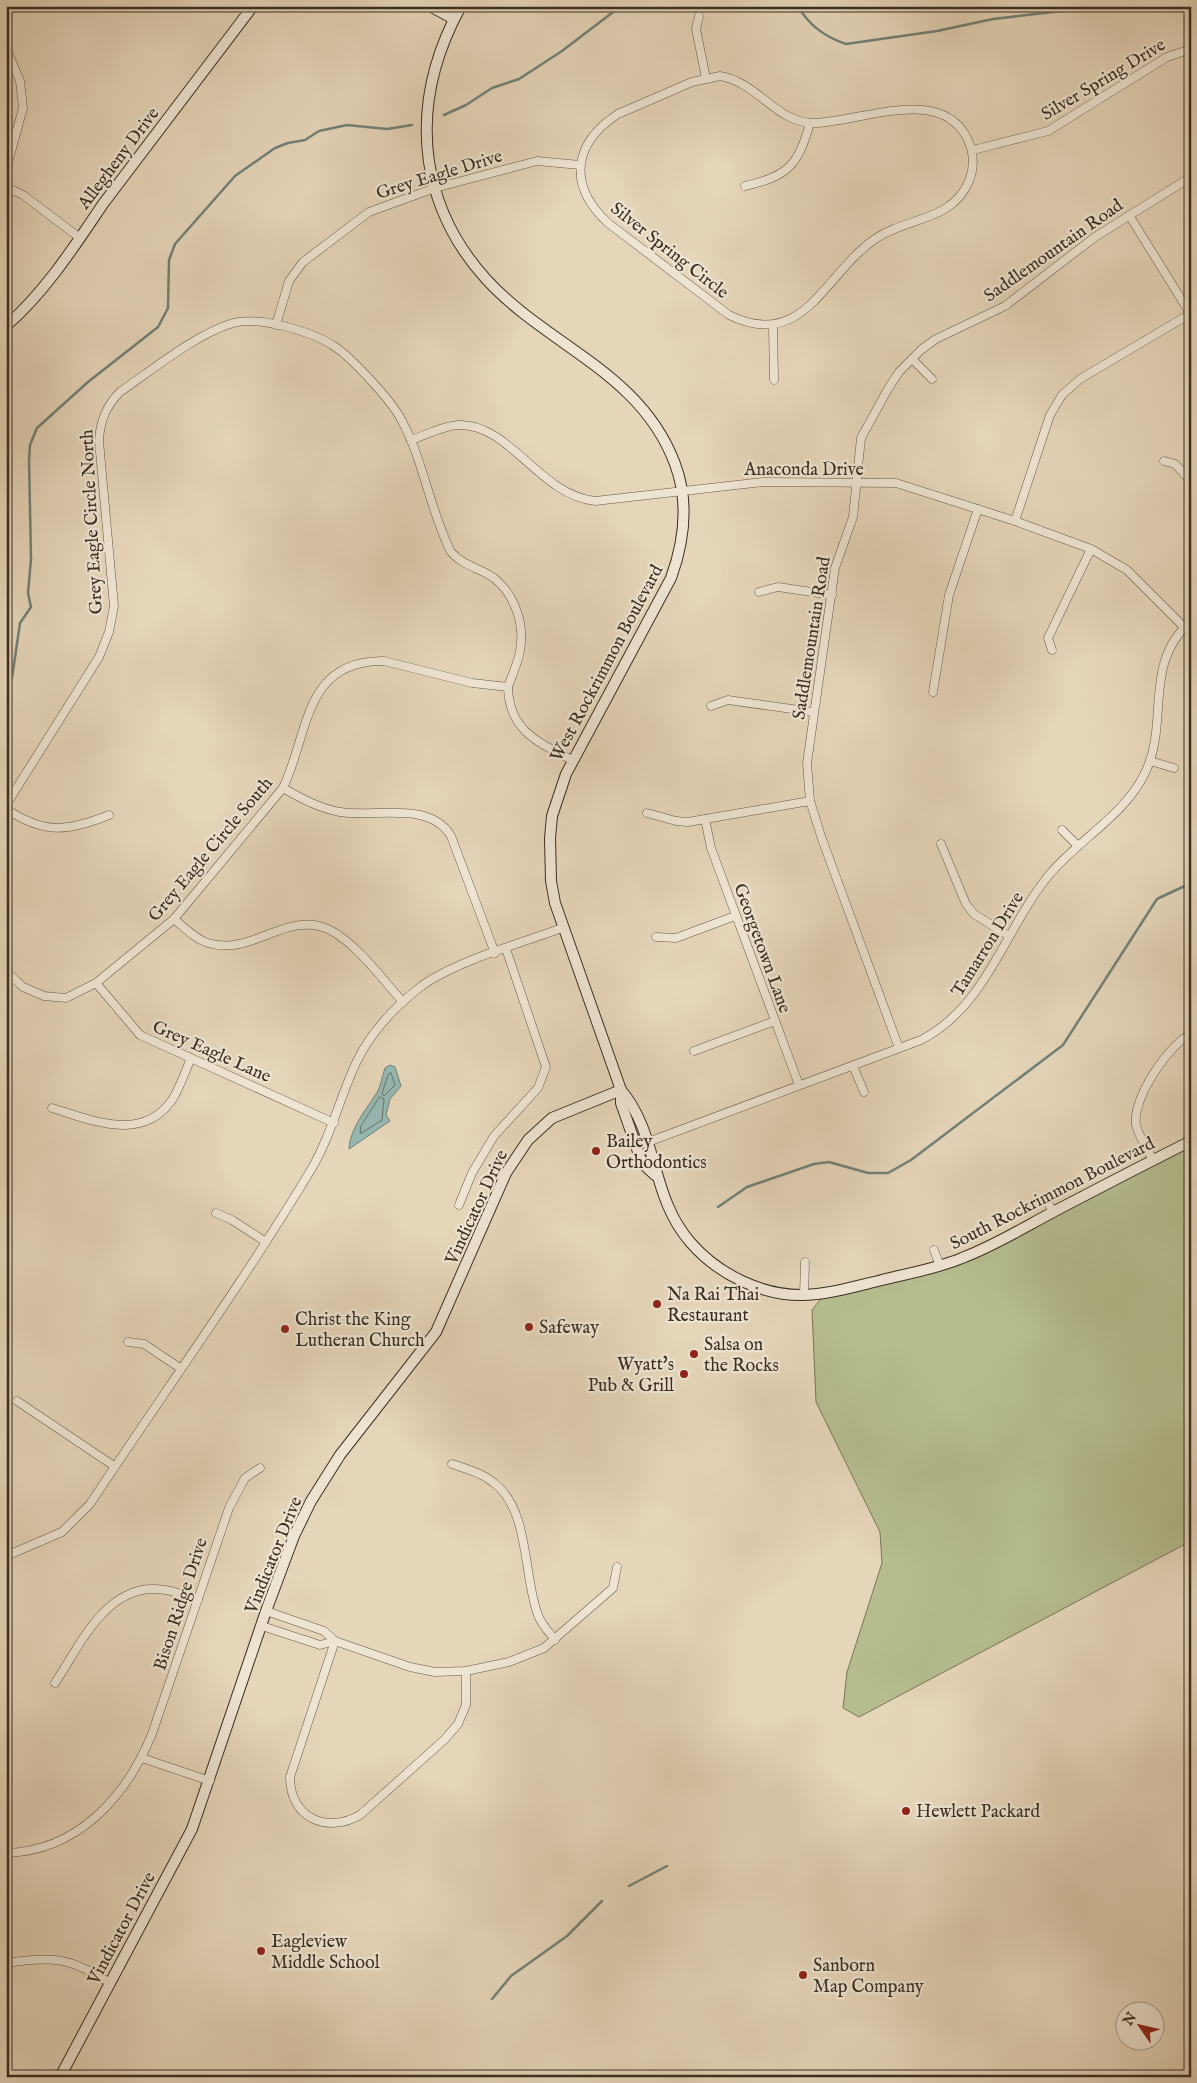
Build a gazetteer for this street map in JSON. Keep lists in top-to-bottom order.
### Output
{
  "streets": {
    "main road": [
      "Allegheny Drive",
      "West Rockrimmon Boulevard",
      "South Rockrimmon Boulevard",
      "Vindicator Drive"
    ],
    "street": [
      "Silver Spring Drive",
      "Grey Eagle Drive",
      "Silver Spring Circle",
      "Saddlemountain Road",
      "Anaconda Drive",
      "Grey Eagle Circle North",
      "Grey Eagle Circle South",
      "Tamarron Drive",
      "Georgetown Lane",
      "Grey Eagle Lane",
      "Bison Ridge Drive"
    ]
  },
  "crossings": [
    ["Silver Spring Drive", "Silver Spring Circle"],
    ["Grey Eagle Drive", "Silver Spring Circle"],
    ["Grey Eagle Drive", "Grey Eagle Circle North"],
    ["Grey Eagle Drive", "West Rockrimmon Boulevard"],
    ["Saddlemountain Road", "Anaconda Drive"],
    ["Saddlemountain Road", "Tamarron Drive"],
    ["Anaconda Drive", "West Rockrimmon Boulevard"],
    ["Anaconda Drive", "Tamarron Drive"],
    ["West Rockrimmon Boulevard", "South Rockrimmon Boulevard"],
    ["Grey Eagle Circle South", "Grey Eagle Lane"],
    ["Tamarron Drive", "Georgetown Lane"],
    ["Tamarron Drive", "South Rockrimmon Boulevard"],
    ["South Rockrimmon Boulevard", "Vindicator Drive"]
  ],
  "places": [
    "Bailey Orthodontics",
    "Na Rai Thai Restaurant",
    "Safeway",
    "Christ the King Lutheran Church",
    "Salsa on the Rocks",
    "Wyatt's Pub & Grill",
    "Hewlett Packard",
    "Eagleview Middle School",
    "Sanborn Map Company"
  ],
  "north": "top left"
}
